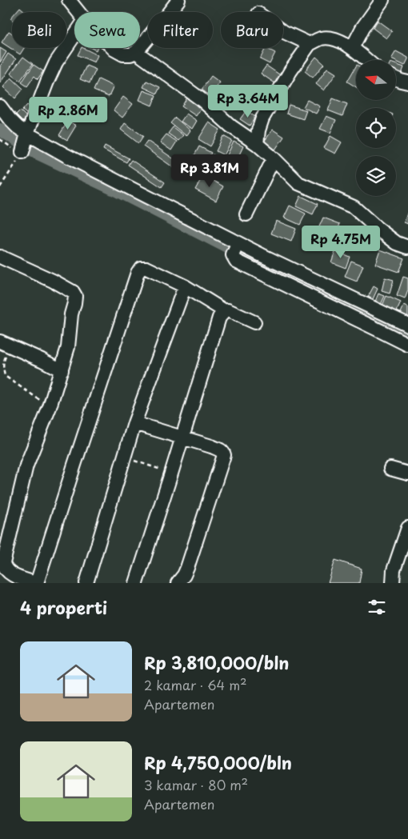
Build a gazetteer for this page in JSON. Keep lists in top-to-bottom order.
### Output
{
  "north": "left",
  "page": {
    "chip": [
      "Beli",
      "Sewa",
      "Filter",
      "Baru"
    ],
    "price": [
      "Rp 3.64M",
      "Rp 2.86M",
      "Rp 3.81M",
      "Rp 4.75M"
    ],
    "heading": "4 properti",
    "list": [
      {
        "name": "Rp 3,810,000/bln",
        "note": "2 kamar · 64 m² · Apartemen"
      },
      {
        "name": "Rp 4,750,000/bln",
        "note": "3 kamar · 80 m² · Apartemen"
      }
    ]
  }
}
